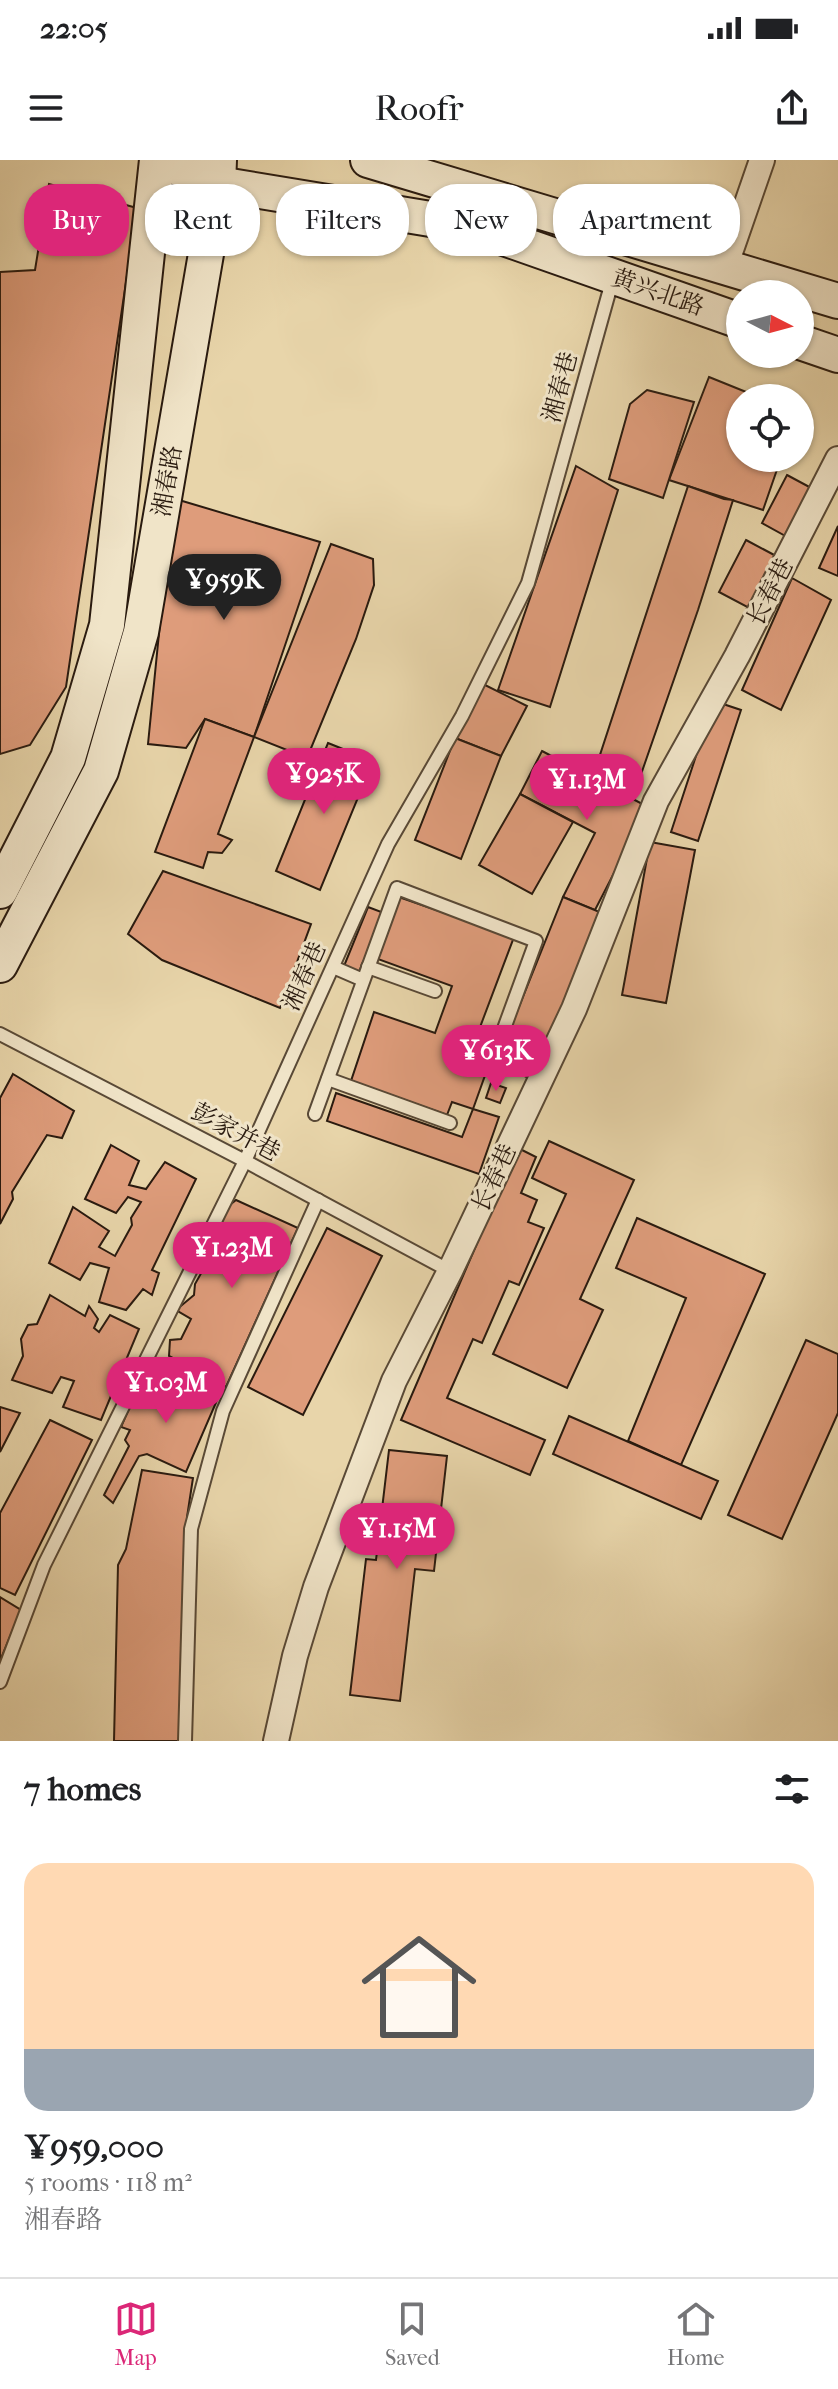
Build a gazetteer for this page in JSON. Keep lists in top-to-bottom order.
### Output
{
  "streets": {
    "street": ["黄兴北路", "湘春路", "长春巷"],
    "lane": ["湘春巷", "彭家并巷"]
  },
  "crossings": [
    ["黄兴北路", "湘春巷"],
    ["黄兴北路", "湘春路"],
    ["湘春巷", "彭家并巷"],
    ["长春巷", "彭家并巷"]
  ],
  "north": "right",
  "page": {
    "status": "22:05",
    "header": "Roofr",
    "chip": [
      "Buy",
      "Rent",
      "Filters",
      "New",
      "Apartment"
    ],
    "price": [
      "¥959K",
      "¥925K",
      "¥1.13M",
      "¥613K",
      "¥1.23M",
      "¥1.03M",
      "¥1.15M"
    ],
    "heading": "7 homes",
    "list": [
      {
        "name": "¥959,000",
        "note": "5 rooms · 118 m² · 湘春路"
      }
    ],
    "tabs": ["Map", "Saved", "Home"]
  }
}
